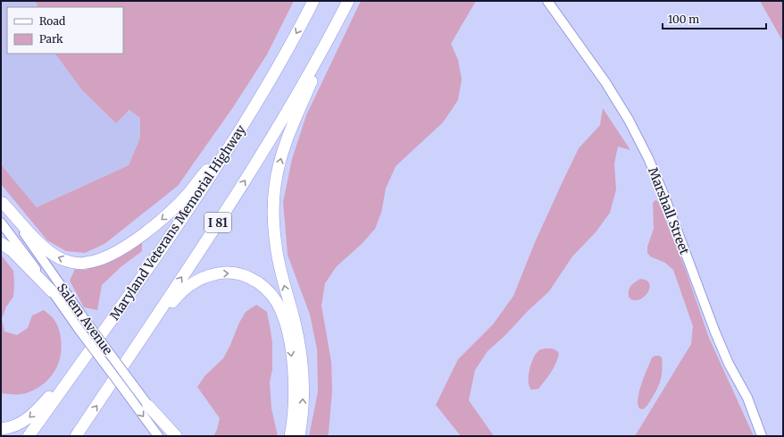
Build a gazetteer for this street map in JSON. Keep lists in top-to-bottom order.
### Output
{
  "streets": {
    "highway": ["Maryland Veterans Memorial Highway", "I 81"],
    "main road": ["Marshall Street", "Salem Avenue"]
  },
  "legend": ["Road", "Park"],
  "scale_bar": "100 m"
}
